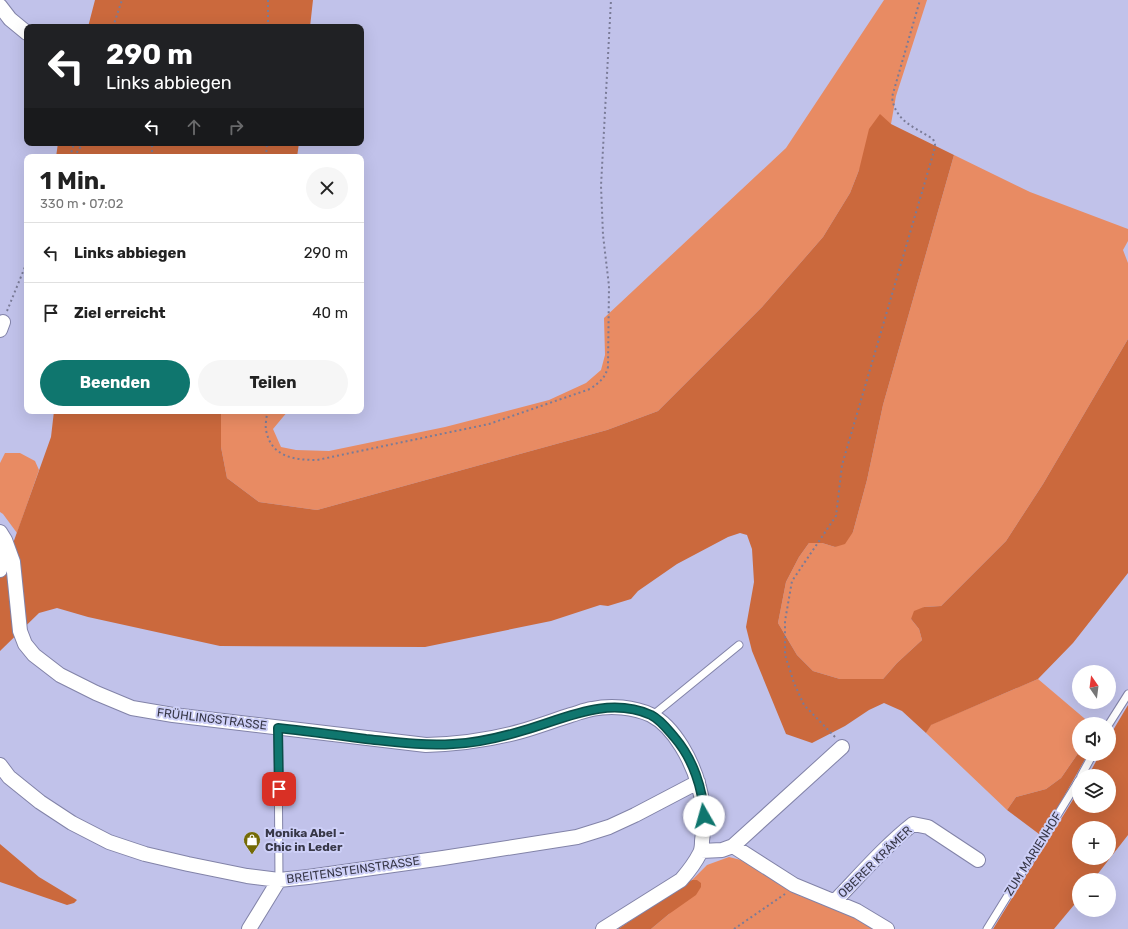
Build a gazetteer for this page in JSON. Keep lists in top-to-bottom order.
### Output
{
  "streets": {
    "street": ["FRÜHLINGSTRASSE", "OBERER KRÄMER", "BREITENSTEINSTRASSE"],
    "lane": ["ZUM MARIENHOF"]
  },
  "crossings": [
    ["FRÜHLINGSTRASSE", "BREITENSTEINSTRASSE"]
  ],
  "places": {
    "shop": ["Monika Abel - Chic in Leder"]
  },
  "north": "top",
  "page": {
    "turn": ["290 m", "Links abbiegen"],
    "heading": ["1 Min.", "330 m · 07:02"],
    "list": [
      {
        "name": "Links abbiegen",
        "value": "290 m"
      },
      {
        "name": "Ziel erreicht",
        "value": "40 m"
      }
    ],
    "buttons": ["Beenden", "Teilen"],
    "map_buttons": ["+", "−"]
  }
}
